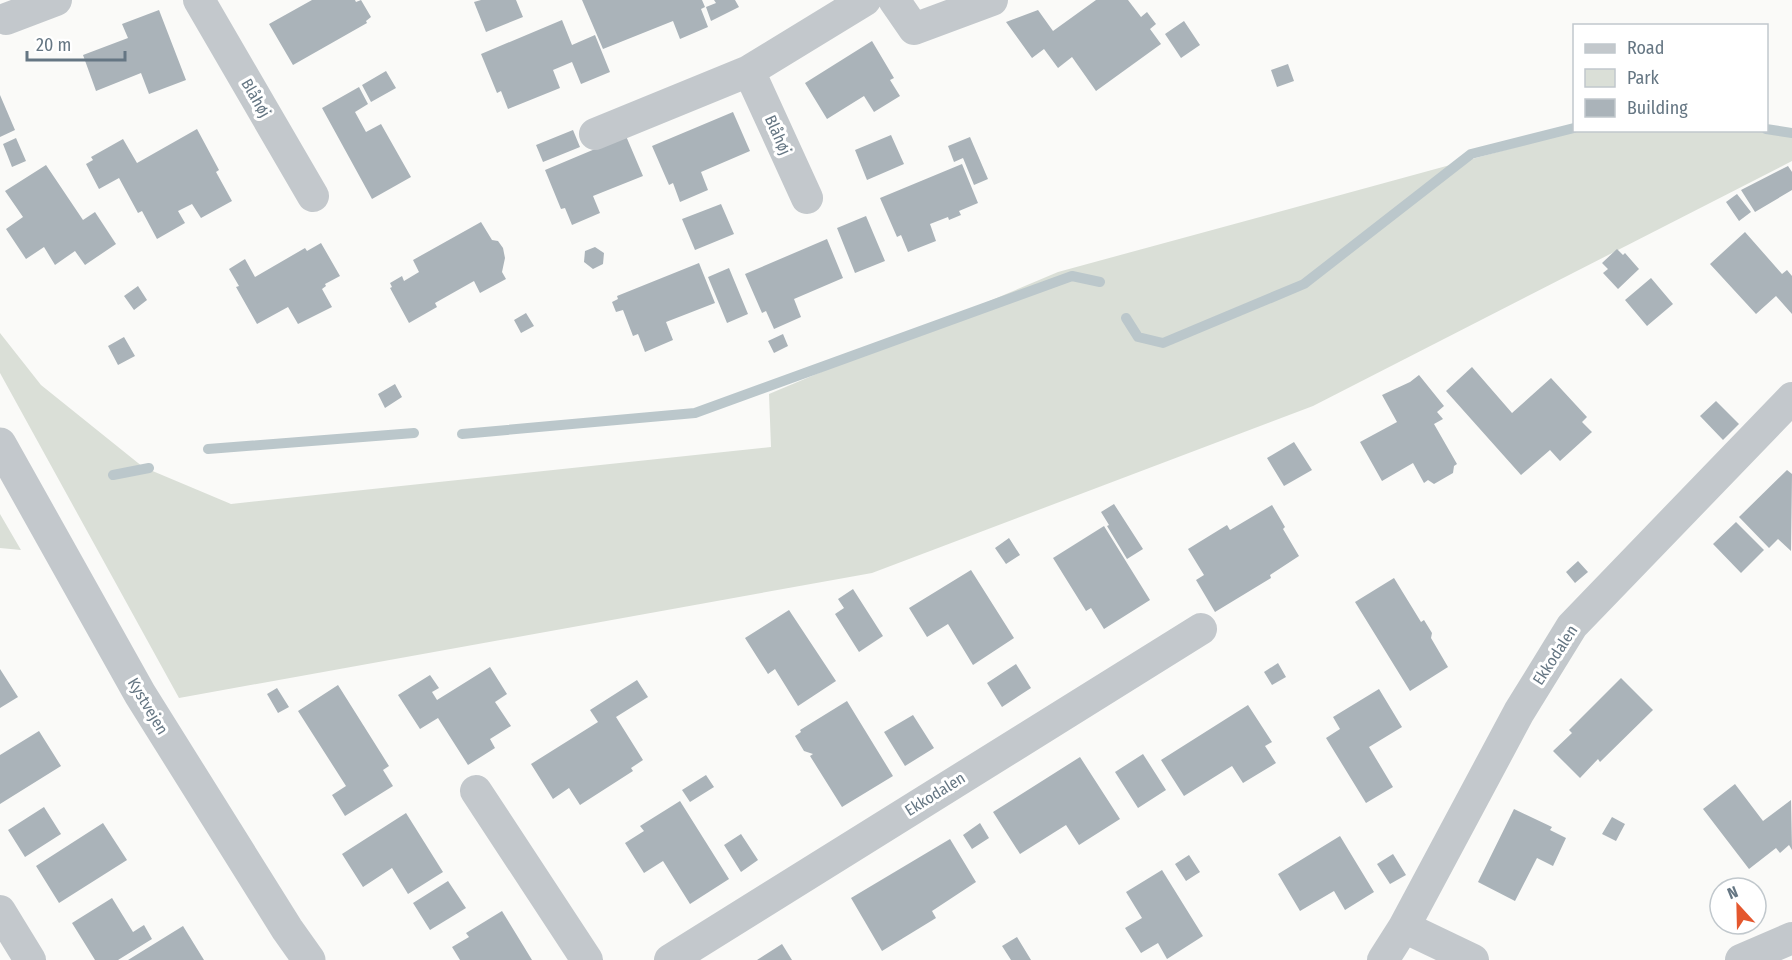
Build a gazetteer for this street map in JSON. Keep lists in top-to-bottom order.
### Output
{
  "streets": {
    "street": ["Blåhøj", "Ekkodalen", "Kystvejen"]
  },
  "legend": ["Road", "Park", "Building"],
  "scale_bar": "20 m",
  "north": "top"
}
